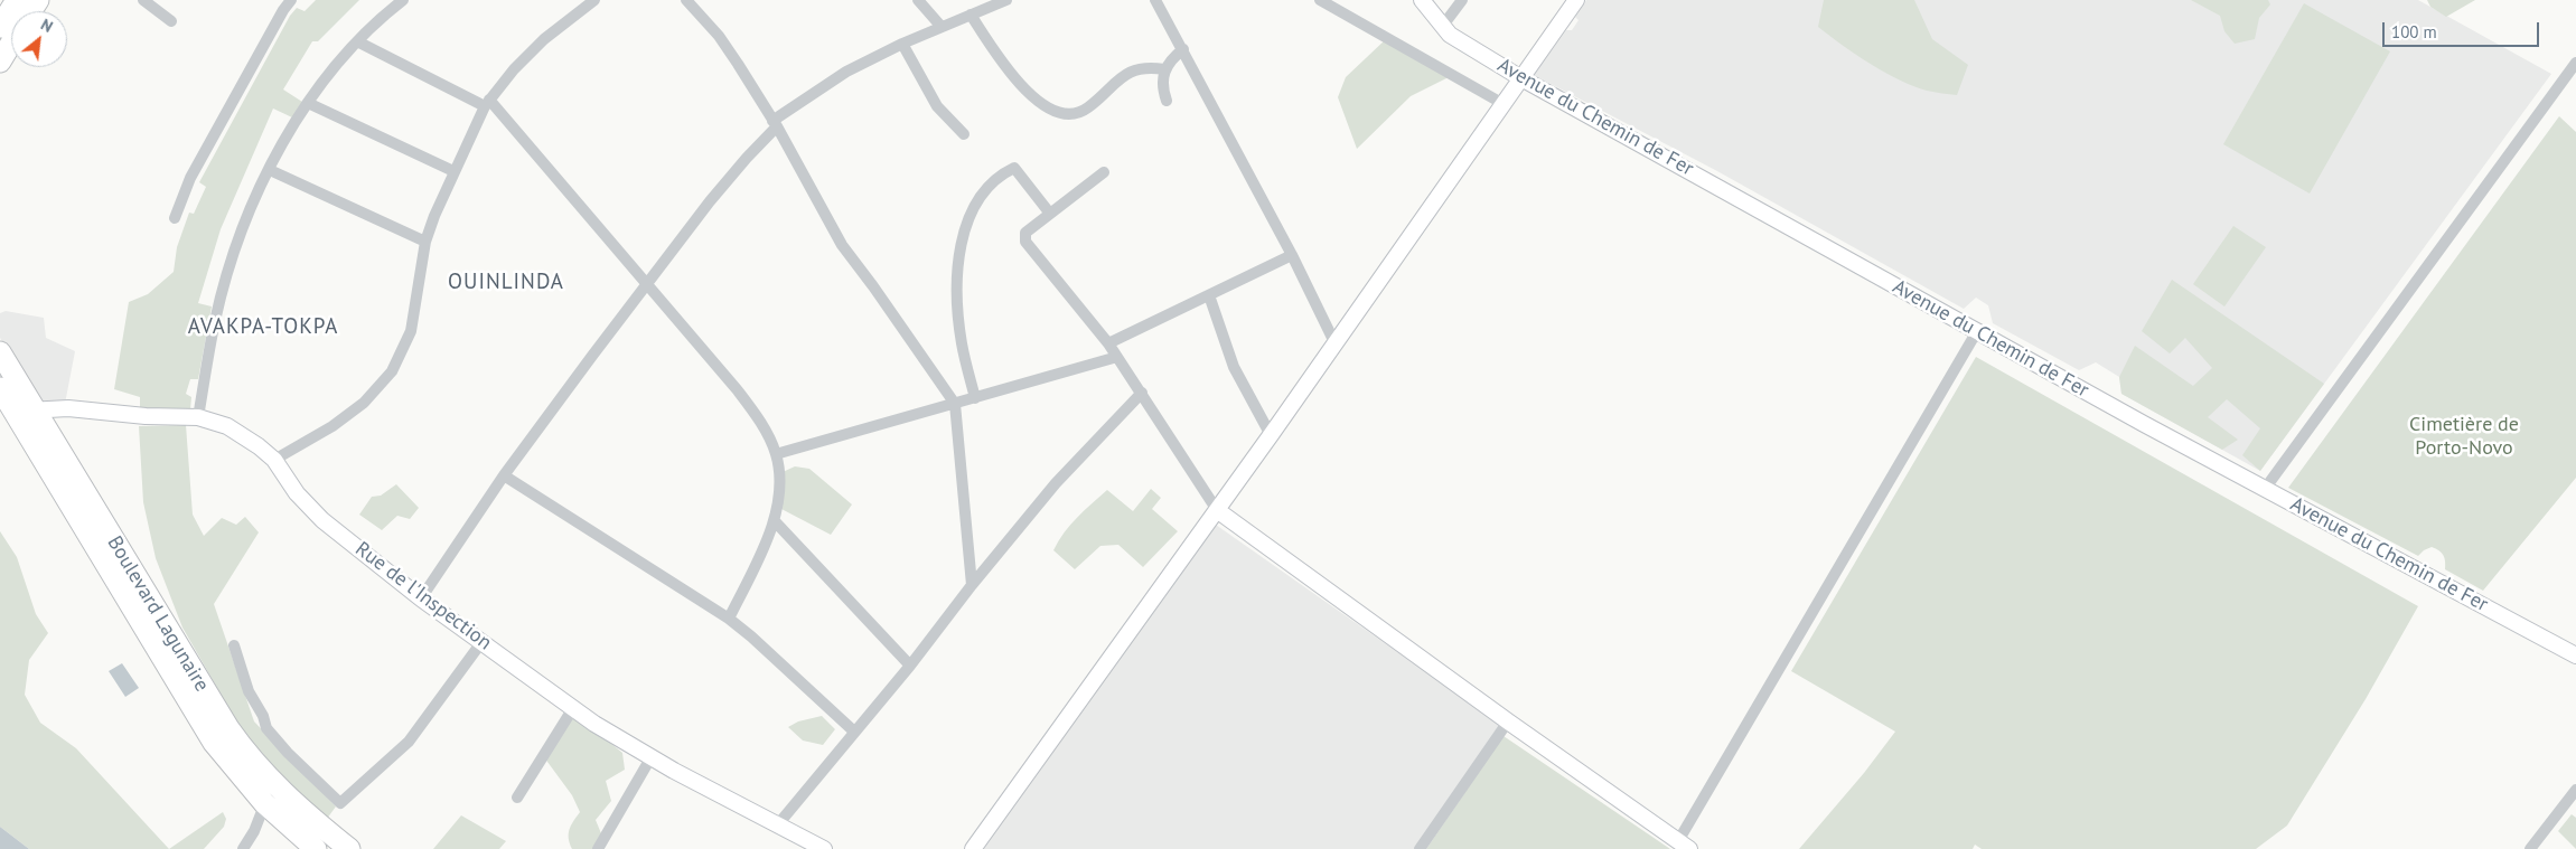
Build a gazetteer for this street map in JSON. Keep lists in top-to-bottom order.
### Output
{
  "streets": {
    "highway": ["Boulevard Lagunaire"],
    "street": ["Avenue du Chemin de Fer", "Rue de l'Inspection"]
  },
  "crossings": [
    ["Rue de l'Inspection", "Boulevard Lagunaire"]
  ],
  "districts": ["OUINLINDA", "AVAKPA-TOKPA"],
  "parks": ["Cimetière de Porto-Novo"],
  "scale_bar": "100 m",
  "north": "top right"
}
